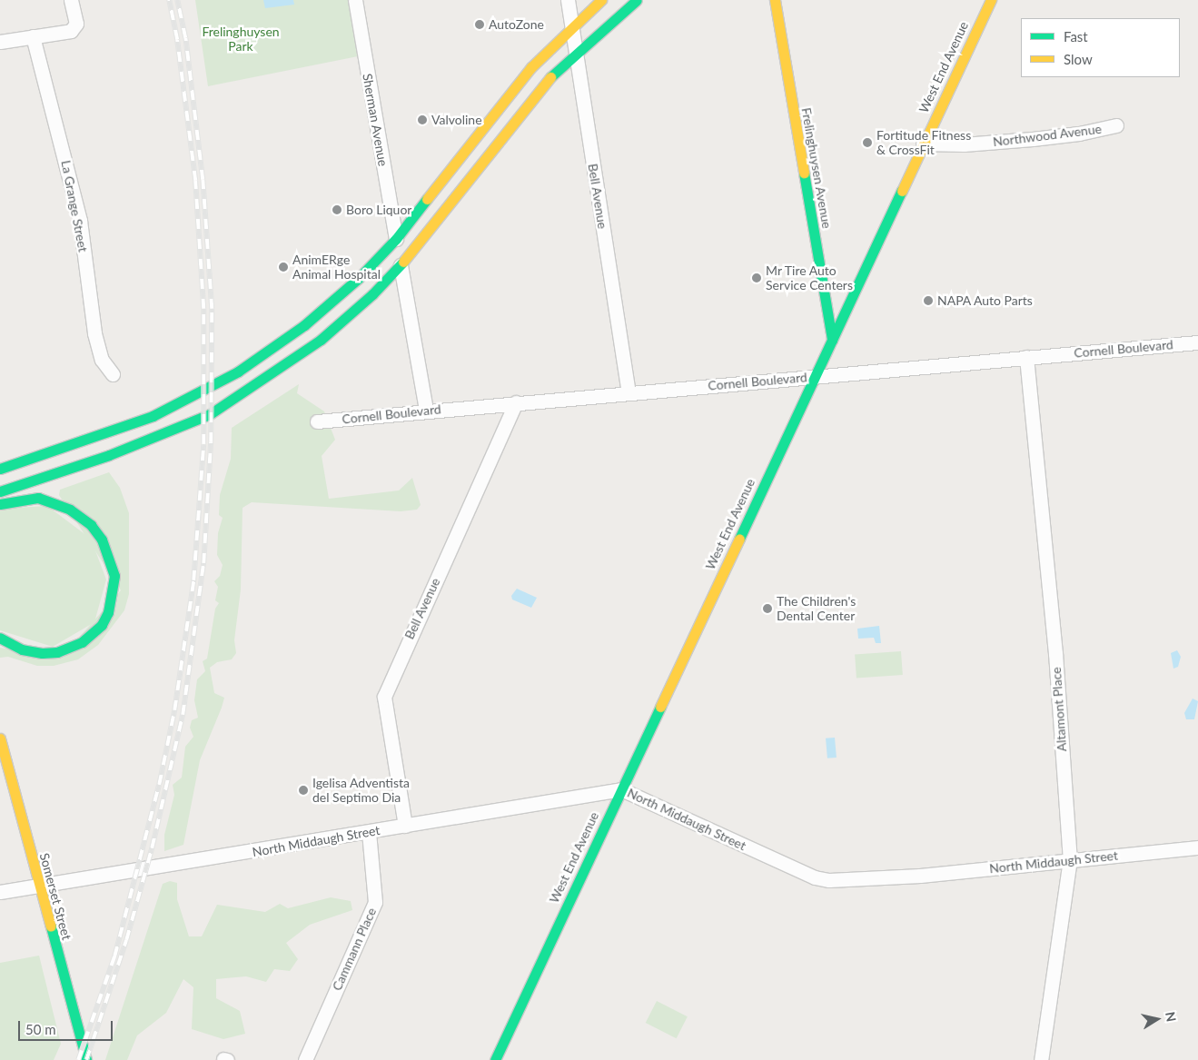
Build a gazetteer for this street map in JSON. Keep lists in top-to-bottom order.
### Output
{
  "streets": {
    "main road": ["West End Avenue", "Frelinghuysen Avenue", "Somerset Street"],
    "street": [
      "Sherman Avenue",
      "Northwood Avenue",
      "Bell Avenue",
      "La Grange Street",
      "Cornell Boulevard",
      "Altamont Place",
      "North Middaugh Street",
      "Cammann Place"
    ]
  },
  "crossings": [
    ["West End Avenue", "Northwood Avenue"],
    ["West End Avenue", "Frelinghuysen Avenue"],
    ["West End Avenue", "Cornell Boulevard"],
    ["West End Avenue", "North Middaugh Street"],
    ["Bell Avenue", "Cornell Boulevard"],
    ["Bell Avenue", "North Middaugh Street"],
    ["Cornell Boulevard", "Altamont Place"],
    ["Altamont Place", "North Middaugh Street"],
    ["North Middaugh Street", "Somerset Street"],
    ["North Middaugh Street", "Cammann Place"]
  ],
  "parks": ["Frelinghuysen Park"],
  "places": [
    "AutoZone",
    "Valvoline",
    "Fortitude Fitness & CrossFit",
    "Boro Liquor",
    "AnimERge Animal Hospital",
    "Mr Tire Auto Service Centers",
    "NAPA Auto Parts",
    "The Children's Dental Center",
    "Igelisa Adventista del Septimo Dia"
  ],
  "legend": ["Fast", "Slow"],
  "scale_bar": "50 m",
  "north": "right"
}
